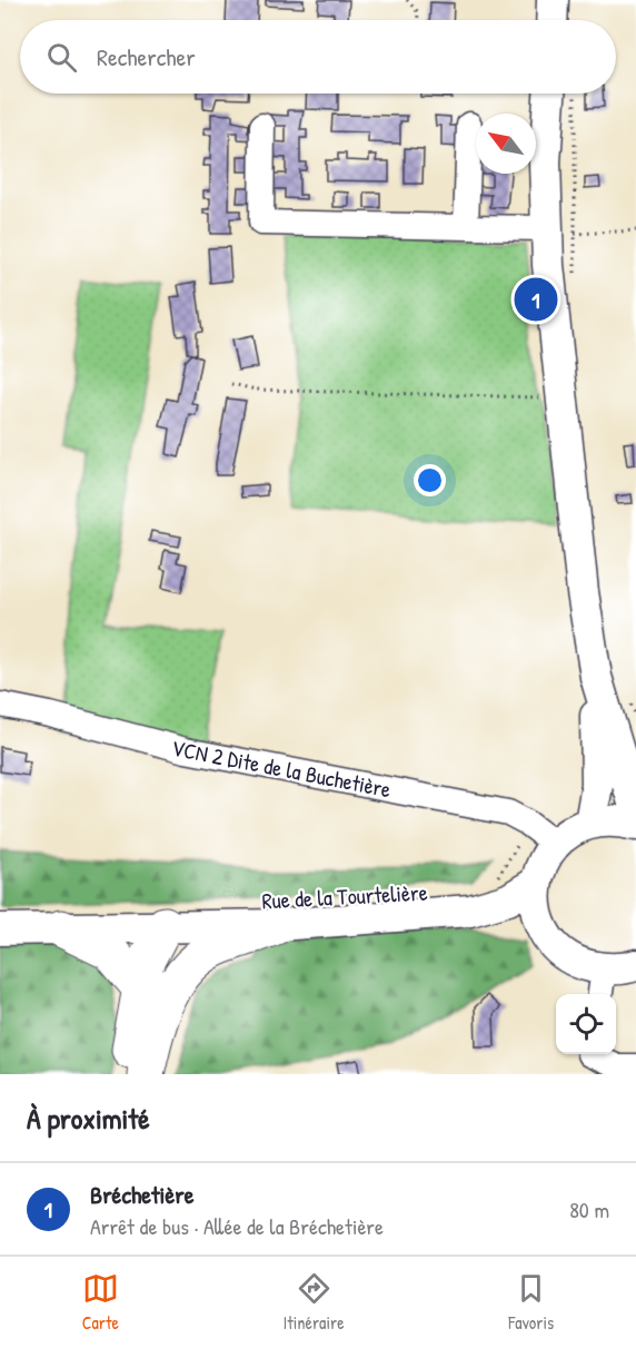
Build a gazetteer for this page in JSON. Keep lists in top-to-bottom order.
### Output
{
  "streets": {
    "main road": ["Rue de la Tourtelière"],
    "street": ["VCN 2 Dite de la Buchetière"]
  },
  "north": "top left",
  "page": {
    "search": "Rechercher",
    "pins": "1",
    "heading": "À proximité",
    "list": [
      {
        "mark": "1",
        "name": "Bréchetière",
        "note": "Arrêt de bus · Allée de la Bréchetière",
        "value": "80 m"
      }
    ],
    "nav": ["Carte", "Itinéraire", "Favoris"]
  }
}
